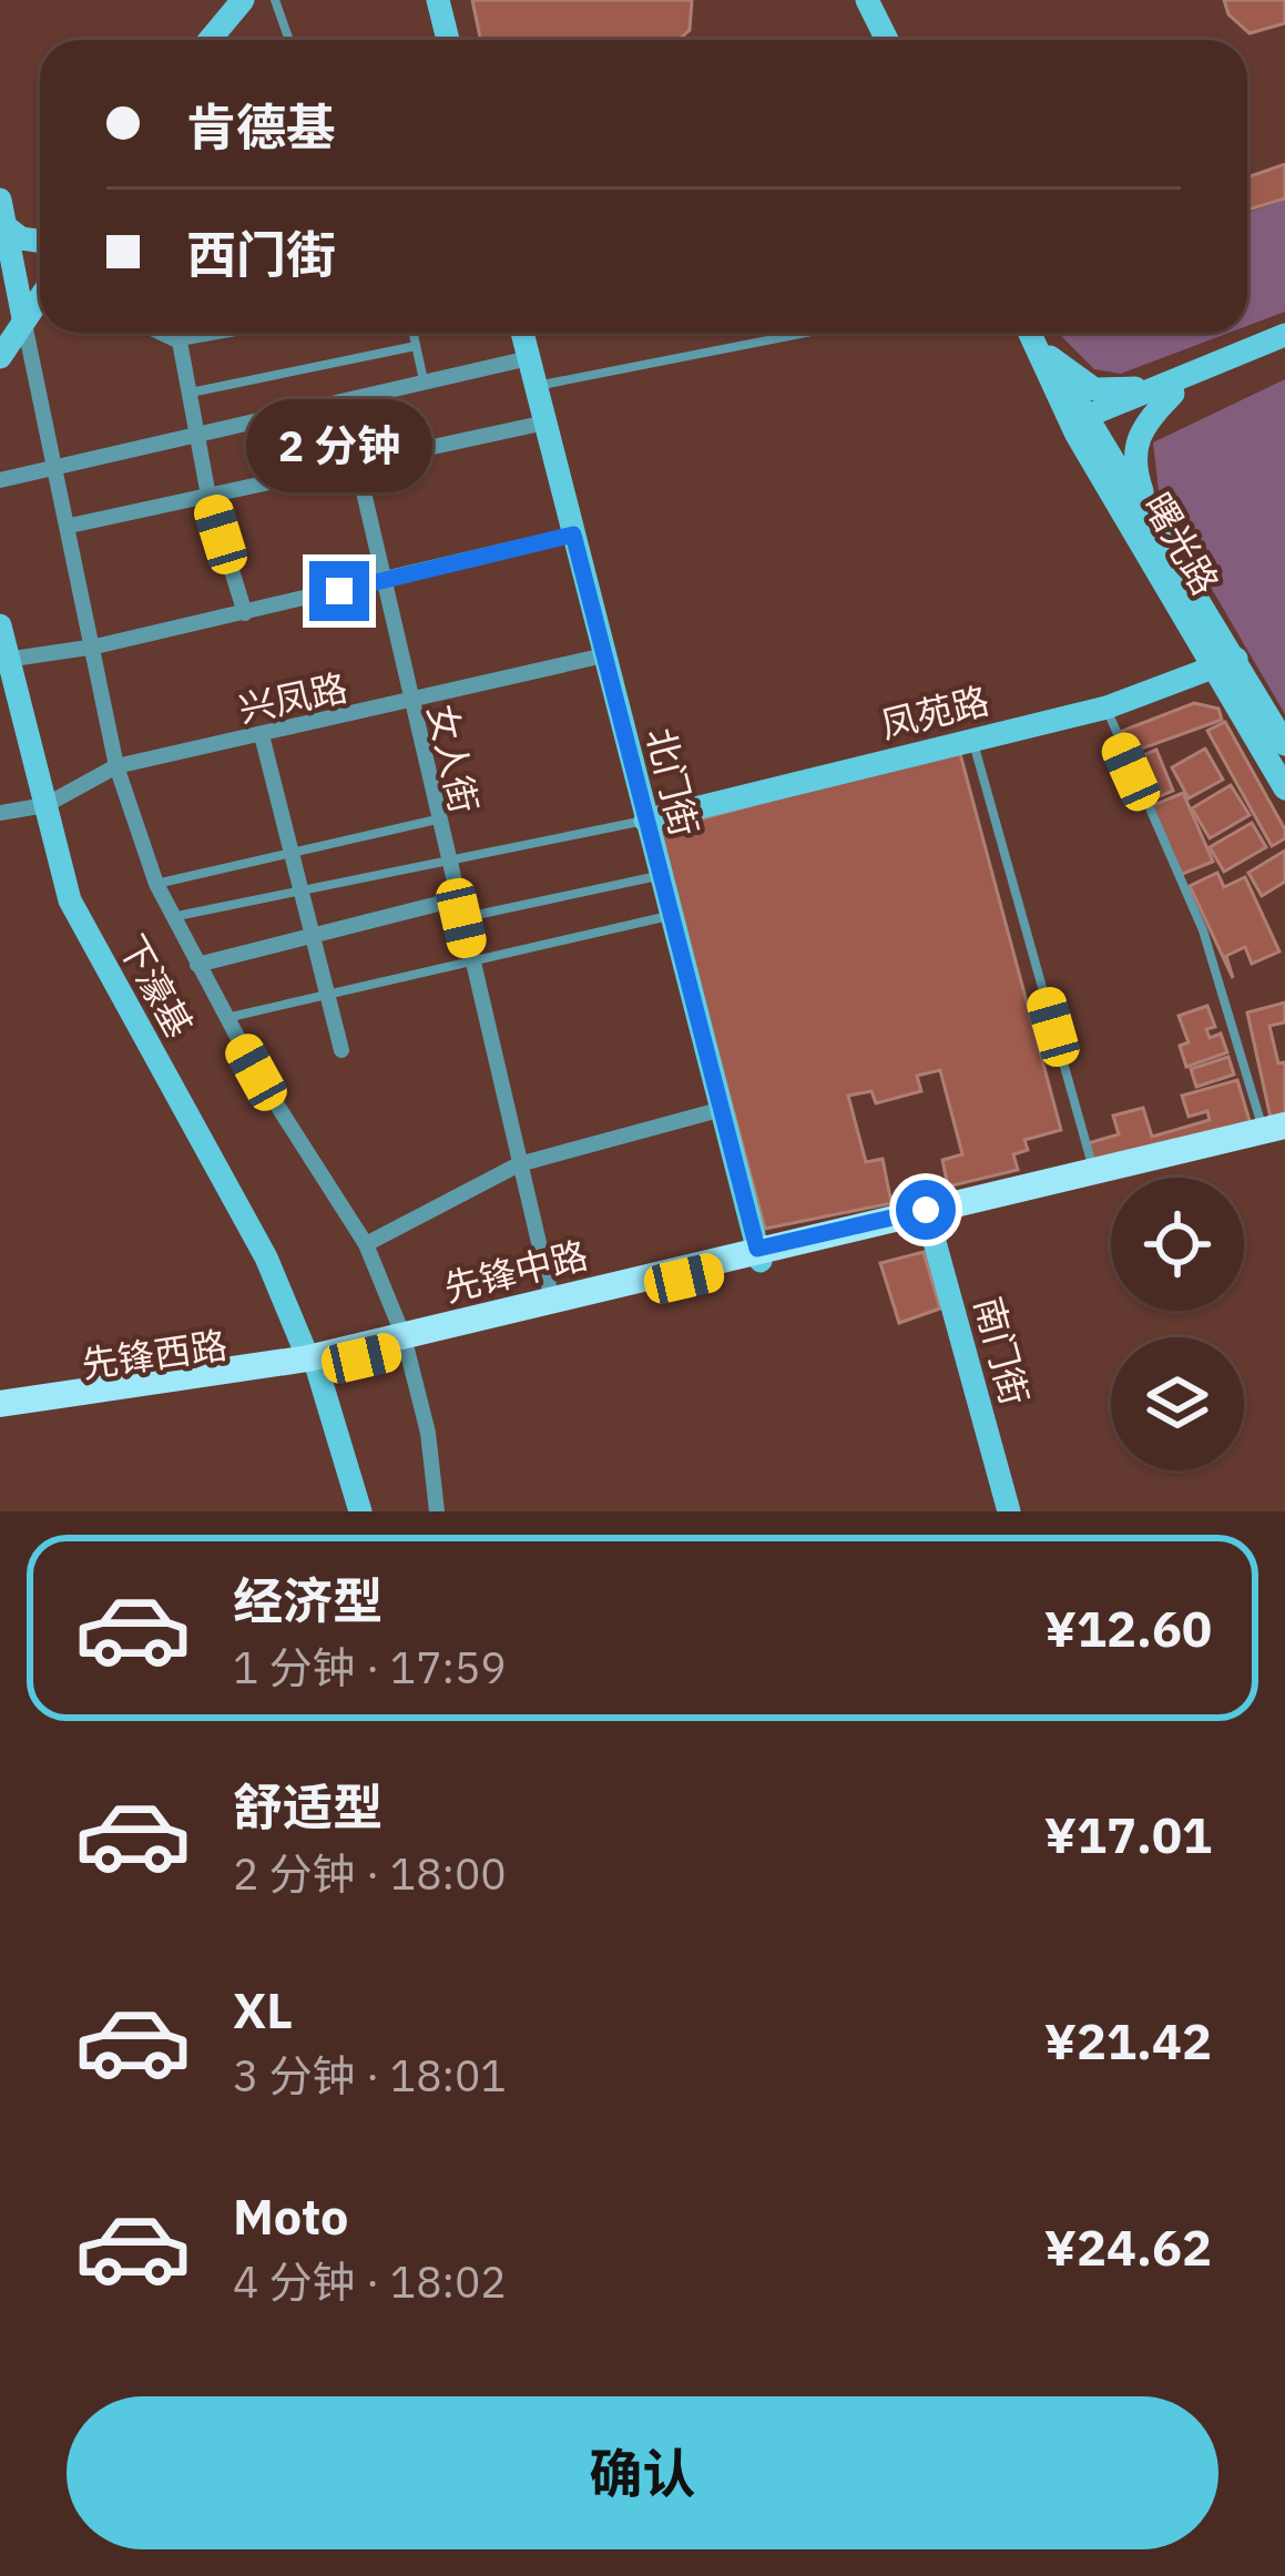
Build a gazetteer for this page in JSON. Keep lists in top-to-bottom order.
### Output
{
  "streets": {
    "main road": ["先锋中路", "先锋西路"],
    "street": [
      "曙光路",
      "兴凤路",
      "凤苑路",
      "女人街",
      "北门街",
      "下濠基",
      "南门街"
    ]
  },
  "crossings": [
    ["曙光路", "凤苑路"],
    ["兴凤路", "女人街"],
    ["兴凤路", "北门街"],
    ["兴凤路", "下濠基"],
    ["凤苑路", "北门街"],
    ["女人街", "先锋中路"],
    ["北门街", "先锋中路"],
    ["下濠基", "先锋中路"],
    ["下濠基", "先锋西路"],
    ["先锋中路", "南门街"],
    ["先锋中路", "先锋西路"]
  ],
  "page": {
    "banner": ["肯德基", "西门街"],
    "bubble": "2 分钟",
    "list": [
      {
        "name": "经济型",
        "note": "1 分钟 · 17:59",
        "value": "¥12.60"
      },
      {
        "name": "舒适型",
        "note": "2 分钟 · 18:00",
        "value": "¥17.01"
      },
      {
        "name": "XL",
        "note": "3 分钟 · 18:01",
        "value": "¥21.42"
      },
      {
        "name": "Moto",
        "note": "4 分钟 · 18:02",
        "value": "¥24.62"
      }
    ],
    "buttons": "确认"
  }
}
